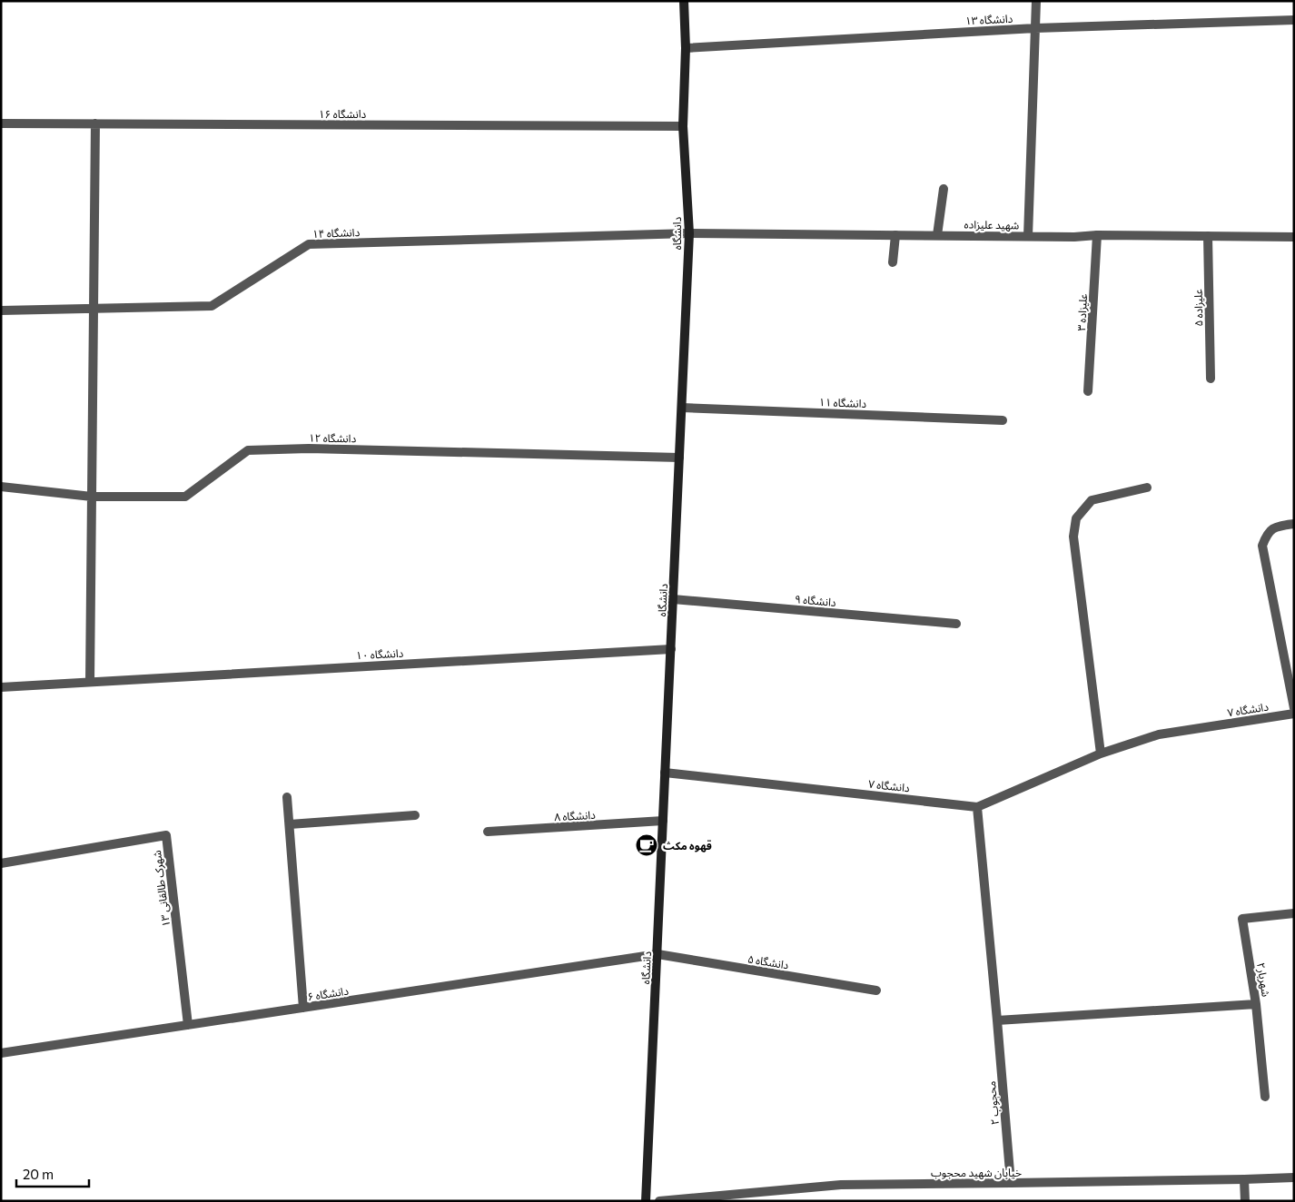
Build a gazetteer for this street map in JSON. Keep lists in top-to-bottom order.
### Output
{
  "streets": {
    "main road": ["دانشگاه"],
    "street": [
      "دانشگاه ۱۳",
      "دانشگاه ۱۶",
      "شهید علیزاده",
      "دانشگاه ۱۴",
      "علیزاده ۵",
      "علیزاده ۳",
      "دانشگاه ۱۱",
      "دانشگاه ۱۲",
      "دانشگاه ۹",
      "دانشگاه ۱۰",
      "دانشگاه ۷",
      "دانشگاه ۸",
      "شهرک طالقانی ۱۳",
      "دانشگاه ۵",
      "شهریار۲",
      "دانشگاه ۶",
      "محجوب ۲",
      "خیابان شهید محجوب"
    ]
  },
  "crossings": [
    ["دانشگاه ۱۳", "دانشگاه"],
    ["دانشگاه ۱۶", "دانشگاه"],
    ["شهید علیزاده", "دانشگاه ۱۴"],
    ["شهید علیزاده", "دانشگاه"],
    ["شهید علیزاده", "علیزاده ۵"],
    ["شهید علیزاده", "علیزاده ۳"],
    ["دانشگاه ۱۴", "دانشگاه"],
    ["دانشگاه", "دانشگاه ۱۱"],
    ["دانشگاه", "دانشگاه ۱۲"],
    ["دانشگاه", "دانشگاه ۹"],
    ["دانشگاه", "دانشگاه ۱۰"],
    ["دانشگاه", "دانشگاه ۷"],
    ["دانشگاه", "دانشگاه ۸"],
    ["دانشگاه", "دانشگاه ۵"],
    ["دانشگاه", "دانشگاه ۶"],
    ["دانشگاه ۷", "محجوب ۲"],
    ["شهرک طالقانی ۱۳", "دانشگاه ۶"],
    ["دانشگاه ۵", "دانشگاه ۶"],
    ["محجوب ۲", "خیابان شهید محجوب"]
  ],
  "places": {
    "cafe": ["قهوه مکث"]
  },
  "scale_bar": "20 m"
}
